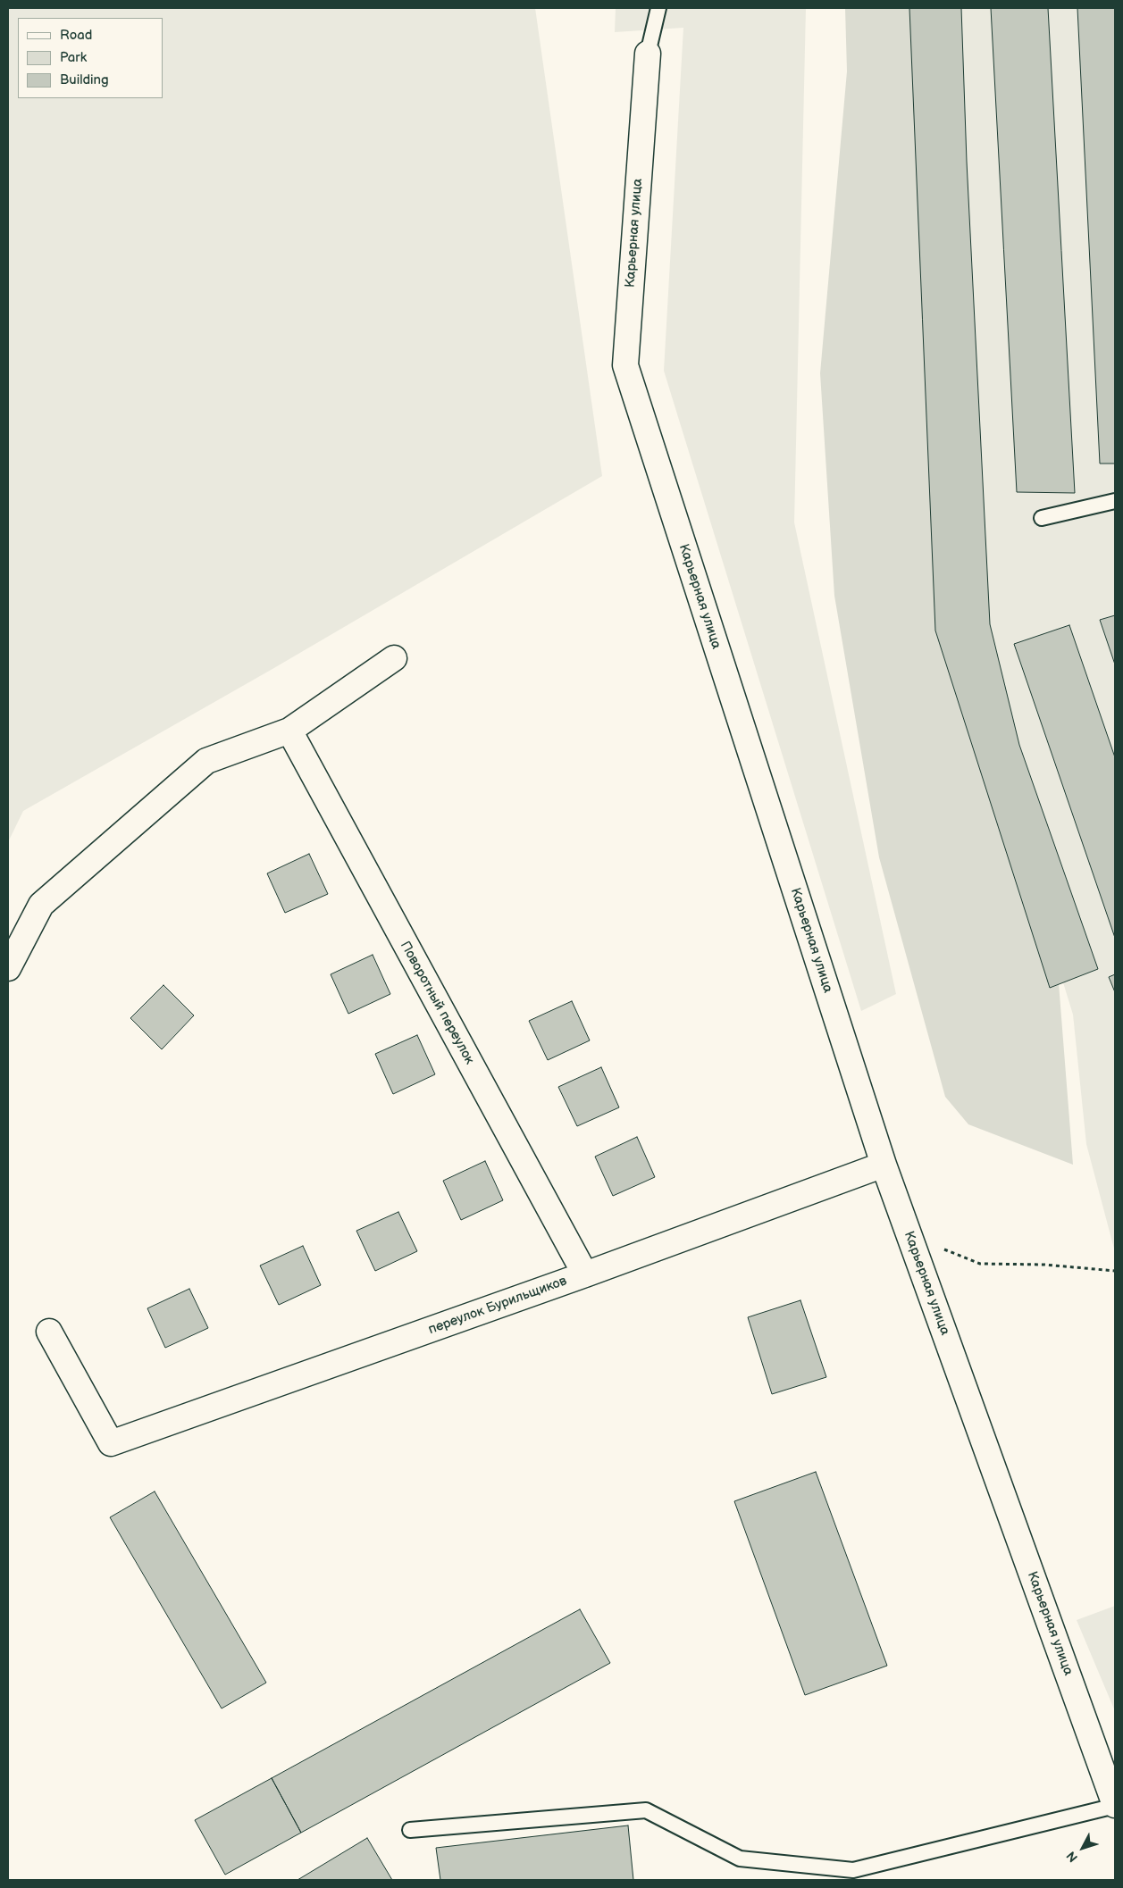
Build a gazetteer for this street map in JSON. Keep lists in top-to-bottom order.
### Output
{
  "streets": {
    "street": ["Карьерная улица", "Поворотный переулок", "переулок Бурильщиков"]
  },
  "crossings": [
    ["Карьерная улица", "переулок Бурильщиков"],
    ["Поворотный переулок", "переулок Бурильщиков"]
  ],
  "legend": ["Road", "Park", "Building"],
  "north": "bottom left"
}
